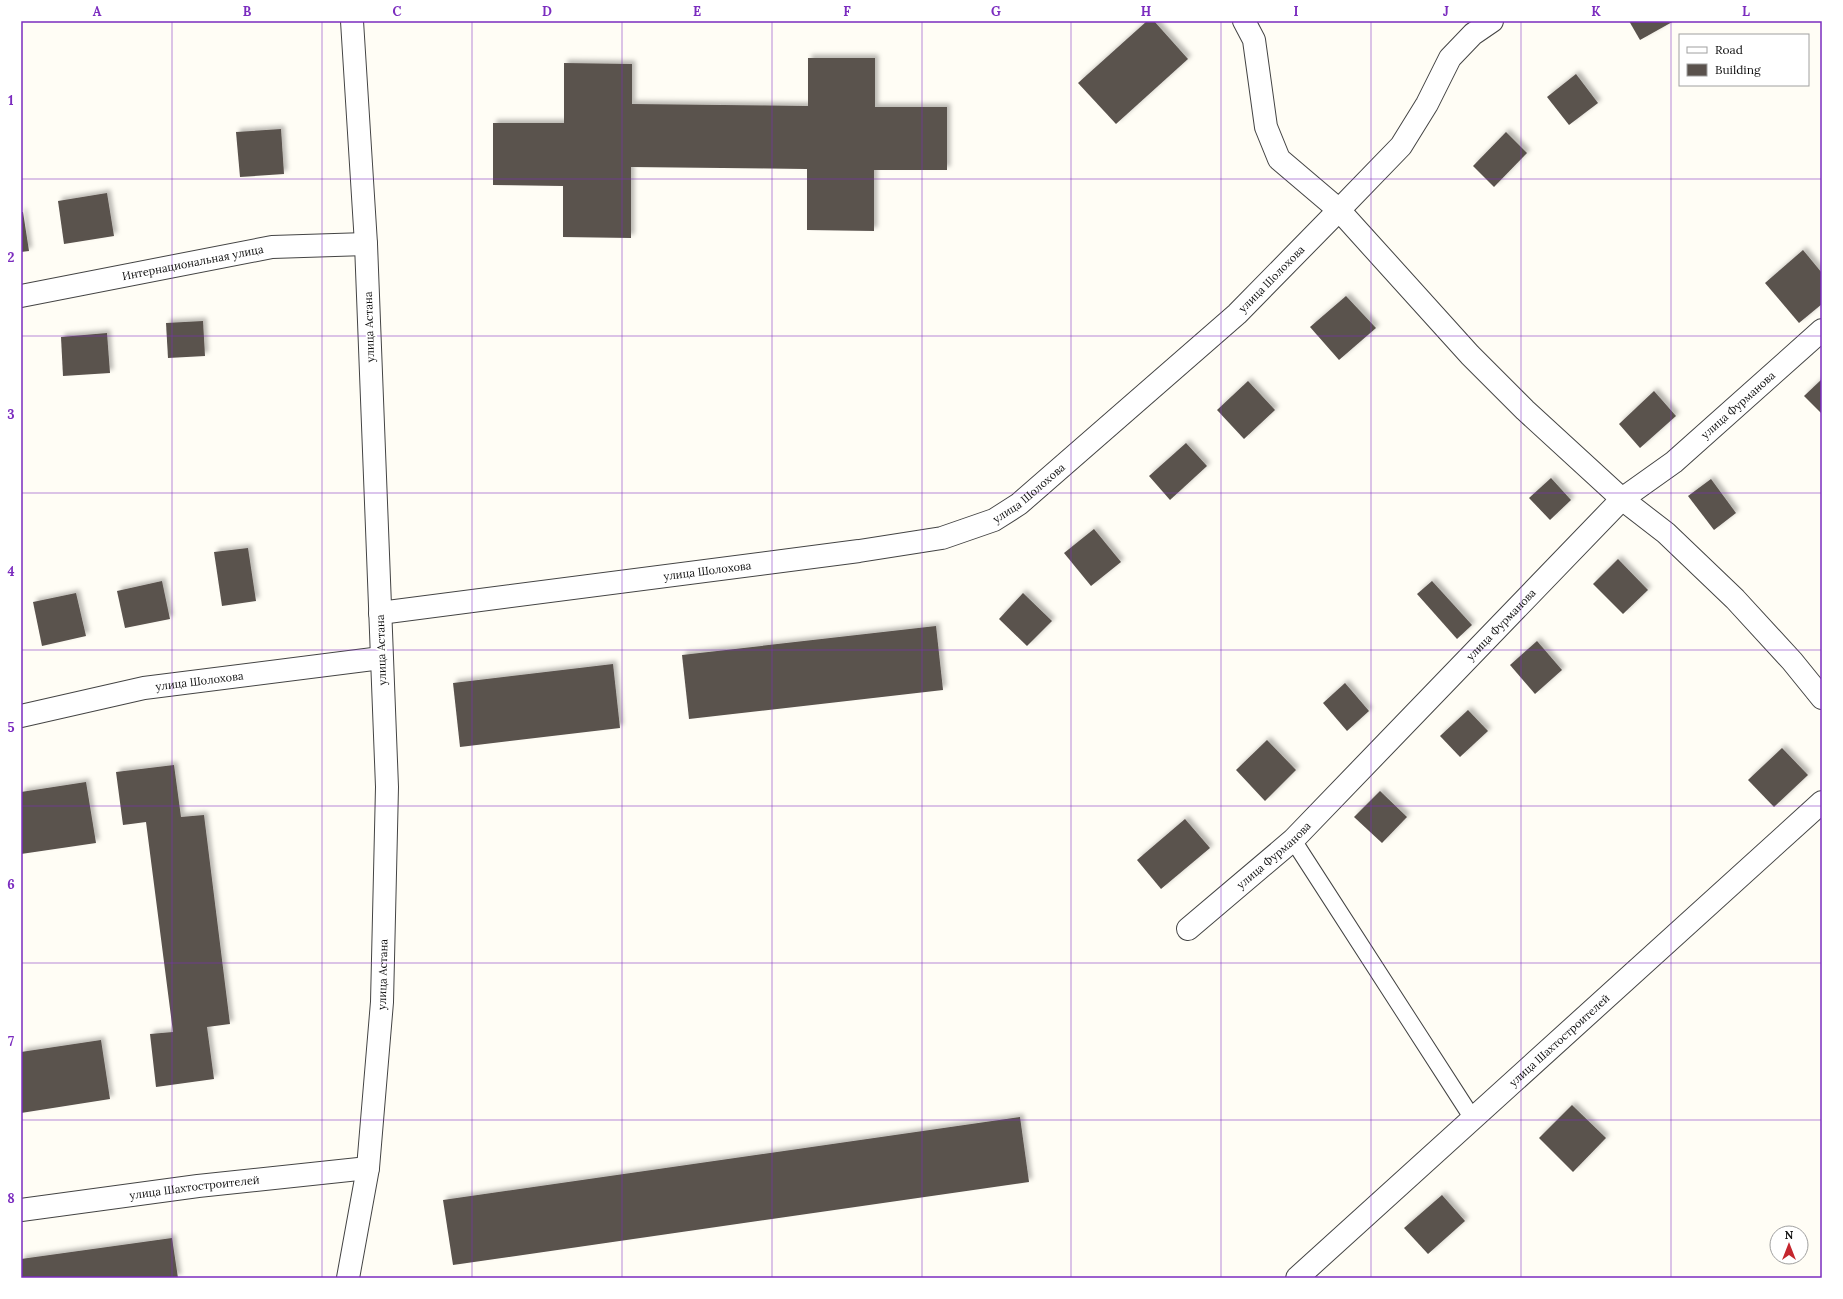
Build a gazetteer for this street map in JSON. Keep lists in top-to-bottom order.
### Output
{
  "streets": {
    "street": [
      "Интернациональная улица",
      "улица Шолохова",
      "улица Астана",
      "улица Фурманова",
      "улица Шахтостроителей"
    ]
  },
  "crossings": [
    ["Интернациональная улица", "улица Астана"],
    ["улица Шолохова", "улица Астана"],
    ["улица Астана", "улица Шахтостроителей"]
  ],
  "legend": ["Road", "Building"],
  "north": "top",
  "grid": {
    "columns": [
      "A",
      "B",
      "C",
      "D",
      "E",
      "F",
      "G",
      "H",
      "I",
      "J",
      "K",
      "L"
    ],
    "rows": [
      "1",
      "2",
      "3",
      "4",
      "5",
      "6",
      "7",
      "8"
    ]
  }
}
